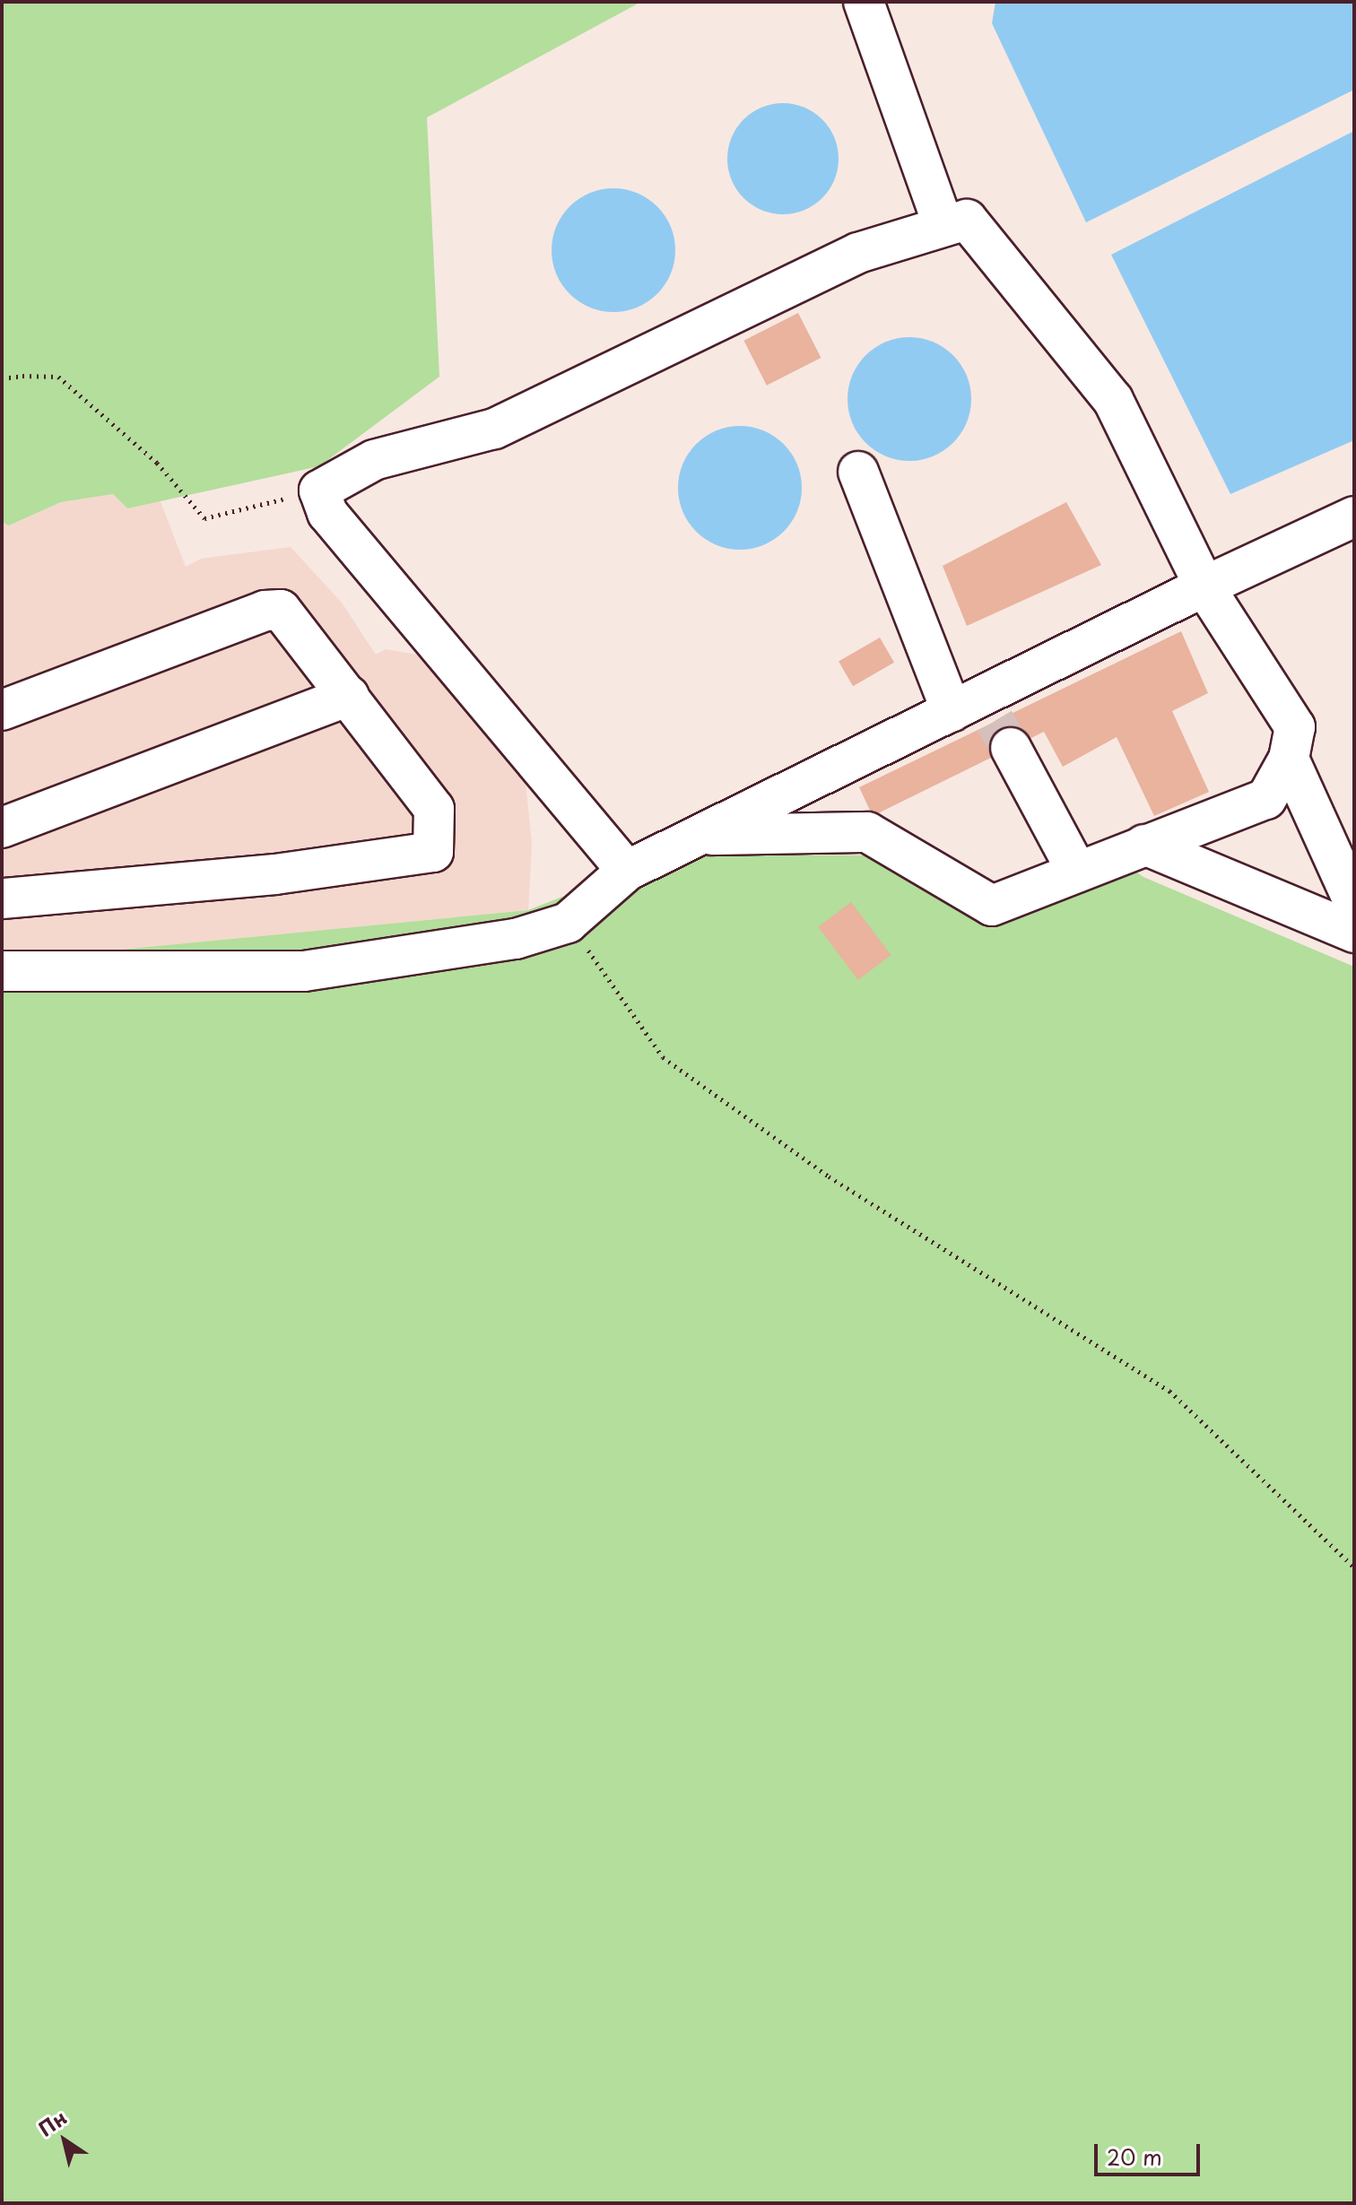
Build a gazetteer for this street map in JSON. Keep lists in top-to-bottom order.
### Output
{
  "scale_bar": "20 m",
  "north": "top left"
}
